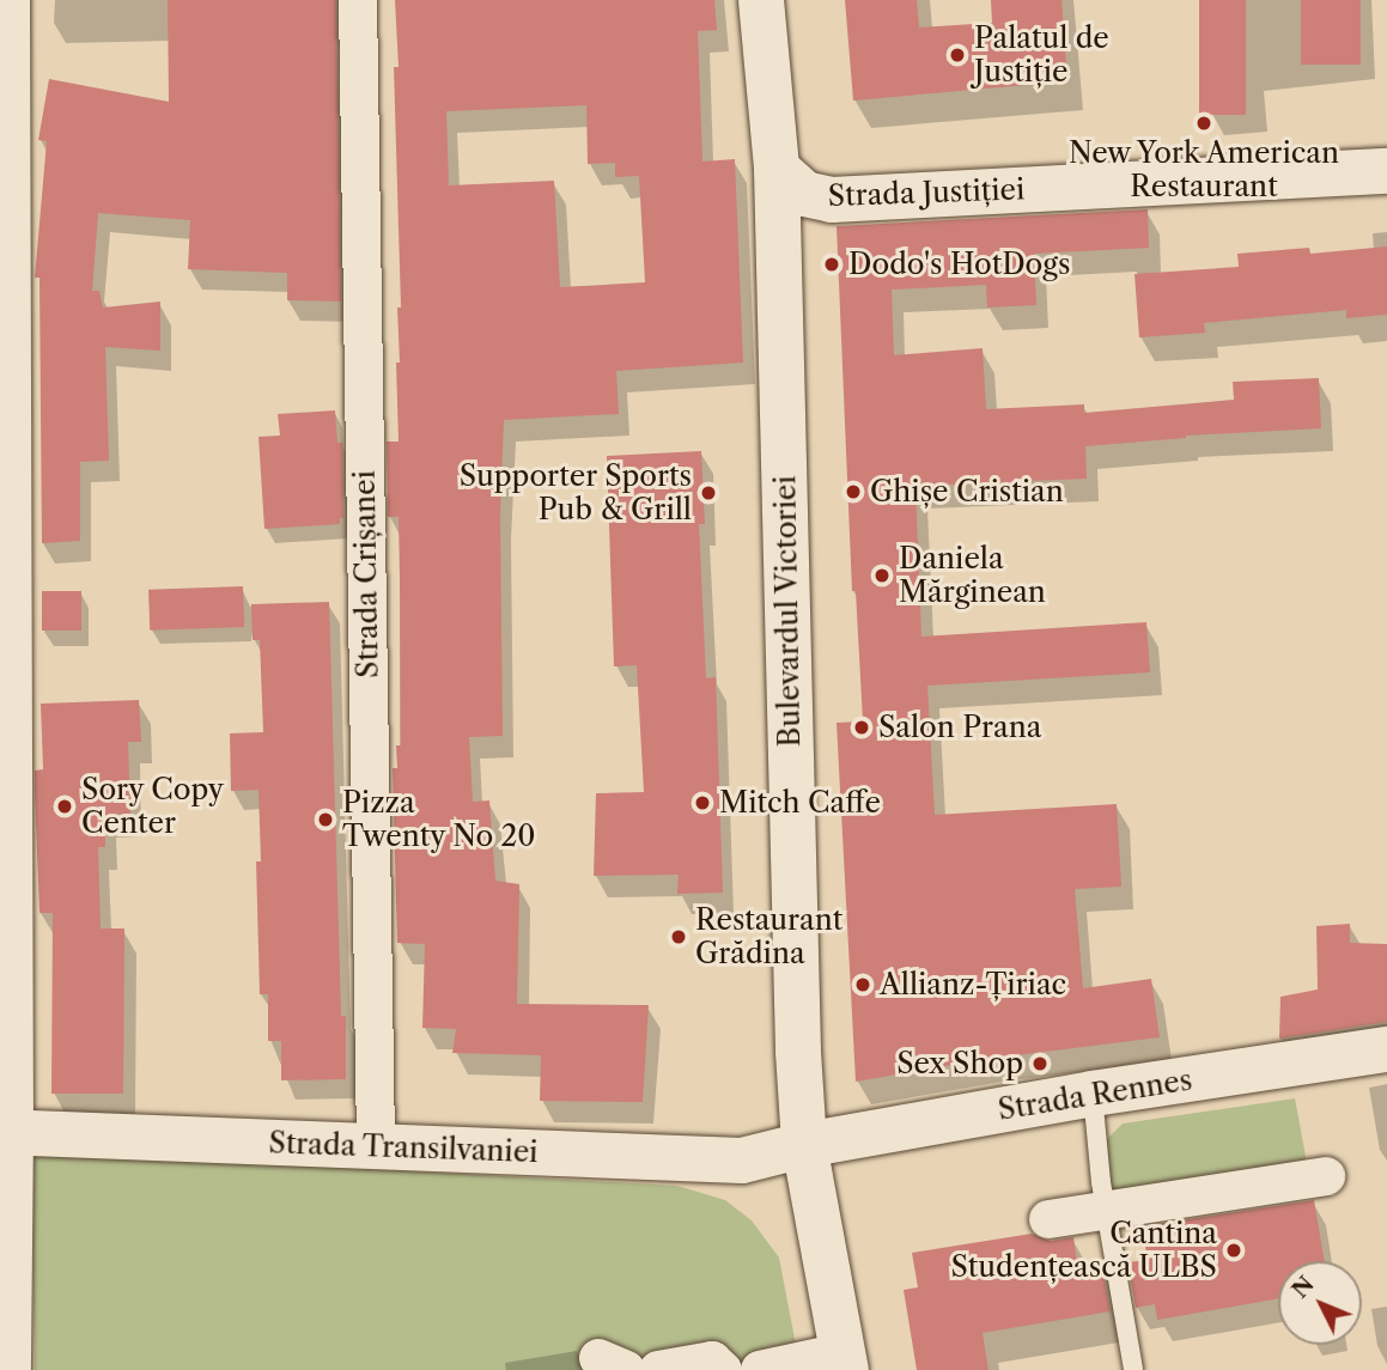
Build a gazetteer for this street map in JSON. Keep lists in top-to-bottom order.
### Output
{
  "streets": {
    "main road": [
      "Strada Justiției",
      "Bulevardul Victoriei",
      "Strada Rennes",
      "Strada Transilvaniei"
    ],
    "street": ["Strada Crișanei"]
  },
  "crossings": [
    ["Strada Justiției", "Bulevardul Victoriei"],
    ["Strada Crișanei", "Strada Transilvaniei"],
    ["Bulevardul Victoriei", "Strada Rennes"],
    ["Bulevardul Victoriei", "Strada Transilvaniei"],
    ["Strada Rennes", "Strada Transilvaniei"]
  ],
  "places": [
    "Palatul de Justiție",
    "New York American Restaurant",
    "Dodo's HotDogs",
    "Ghișe Cristian",
    "Supporter Sports Pub & Grill",
    "Daniela Mărginean",
    "Salon Prana",
    "Mitch Caffe",
    "Sory Copy Center",
    "Pizza Twenty No 20",
    "Restaurant Grădina",
    "Allianz-Țiriac",
    "Sex Shop",
    "Cantina Studențească ULBS"
  ],
  "north": "top left"
}
